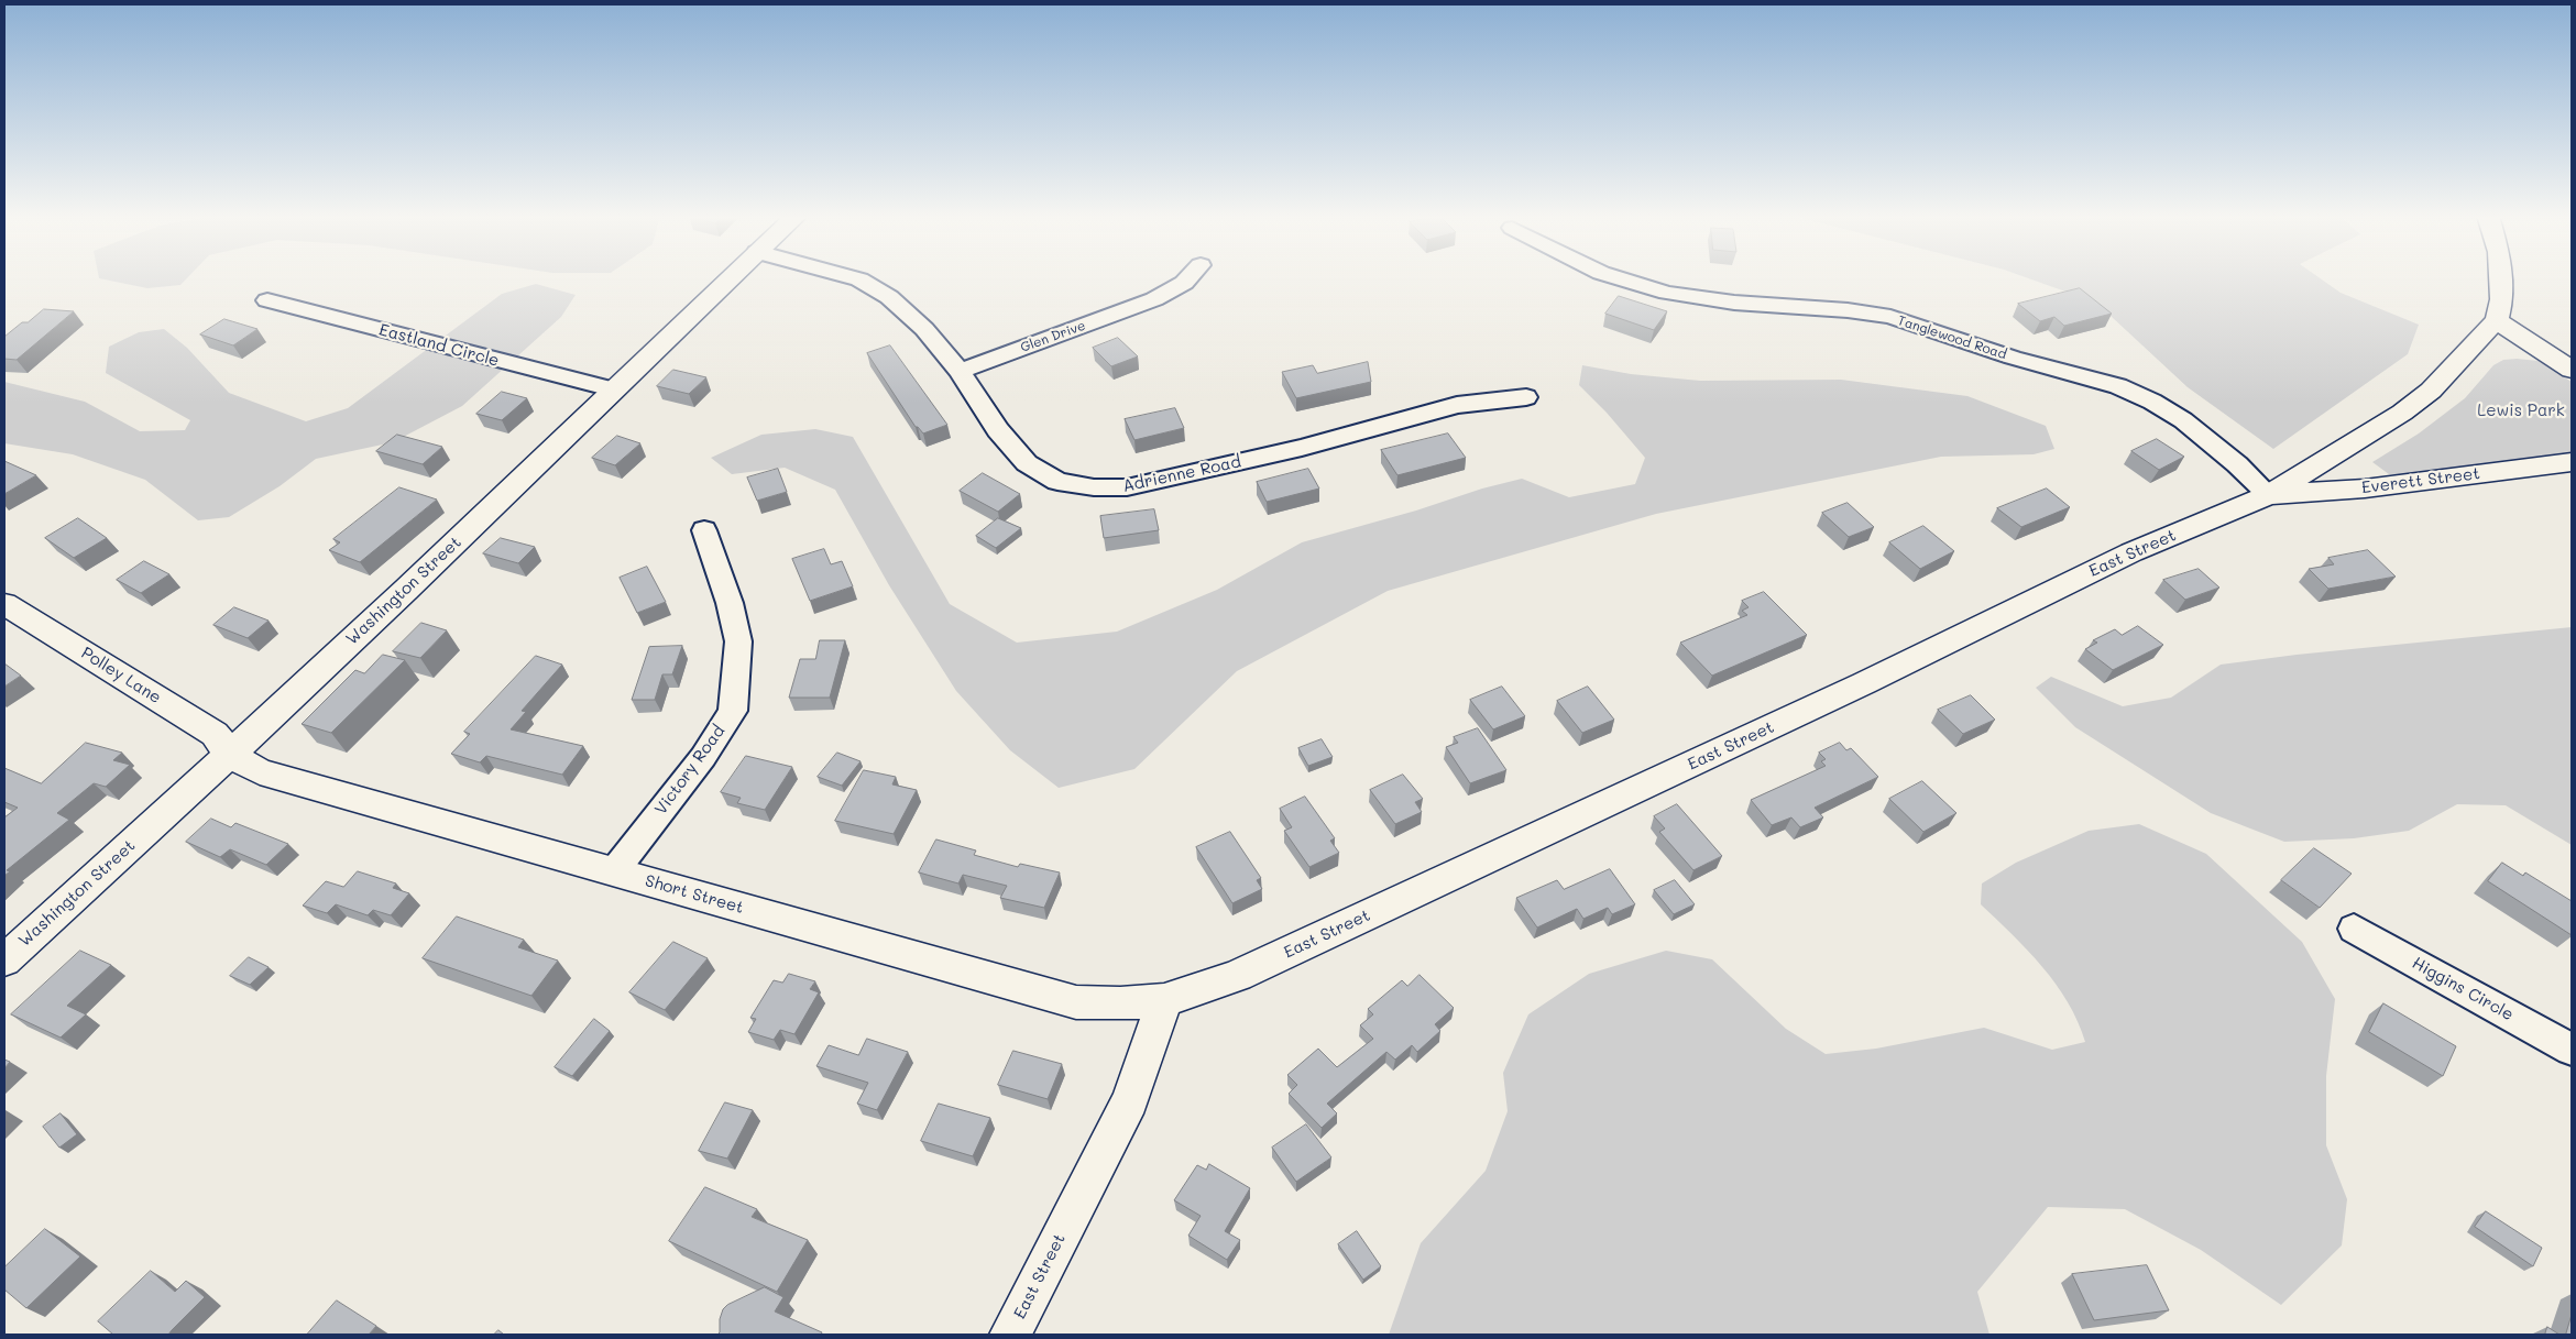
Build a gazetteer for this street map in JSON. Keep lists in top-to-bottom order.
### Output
{
  "streets": {
    "street": [
      "Glen Drive",
      "Tanglewood Road",
      "Eastland Circle",
      "Adrienne Road",
      "Everett Street",
      "East Street",
      "Washington Street",
      "Polley Lane",
      "Victory Road",
      "Short Street",
      "Higgins Circle"
    ]
  },
  "crossings": [
    ["Glen Drive", "Adrienne Road"],
    ["Tanglewood Road", "Everett Street"],
    ["Tanglewood Road", "East Street"],
    ["Eastland Circle", "Washington Street"],
    ["Everett Street", "East Street"],
    ["East Street", "Short Street"],
    ["Washington Street", "Polley Lane"],
    ["Washington Street", "Short Street"],
    ["Polley Lane", "Short Street"],
    ["Victory Road", "Short Street"]
  ],
  "parks": ["Lewis Park"]
}
